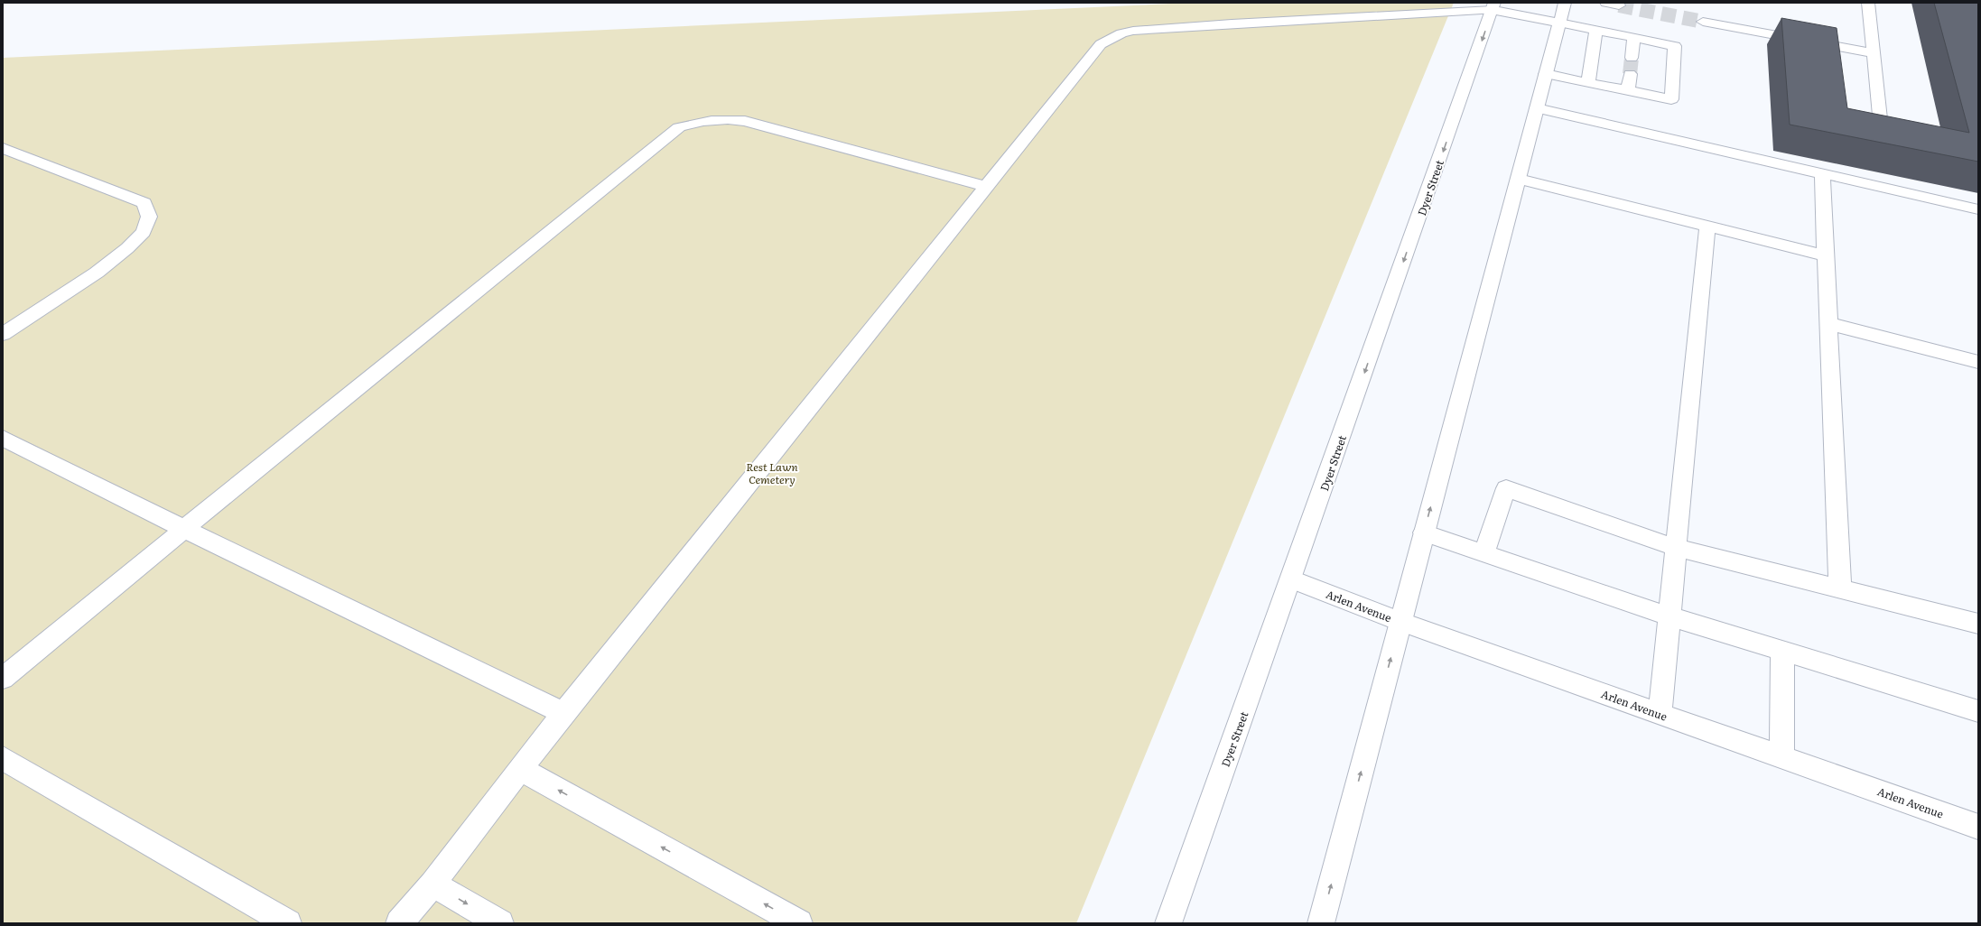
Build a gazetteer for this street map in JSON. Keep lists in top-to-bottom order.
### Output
{
  "streets": {
    "main road": ["Dyer Street", "Arlen Avenue"]
  },
  "crossings": [
    ["Dyer Street", "Arlen Avenue"]
  ],
  "parks": ["Rest Lawn Cemetery"]
}
